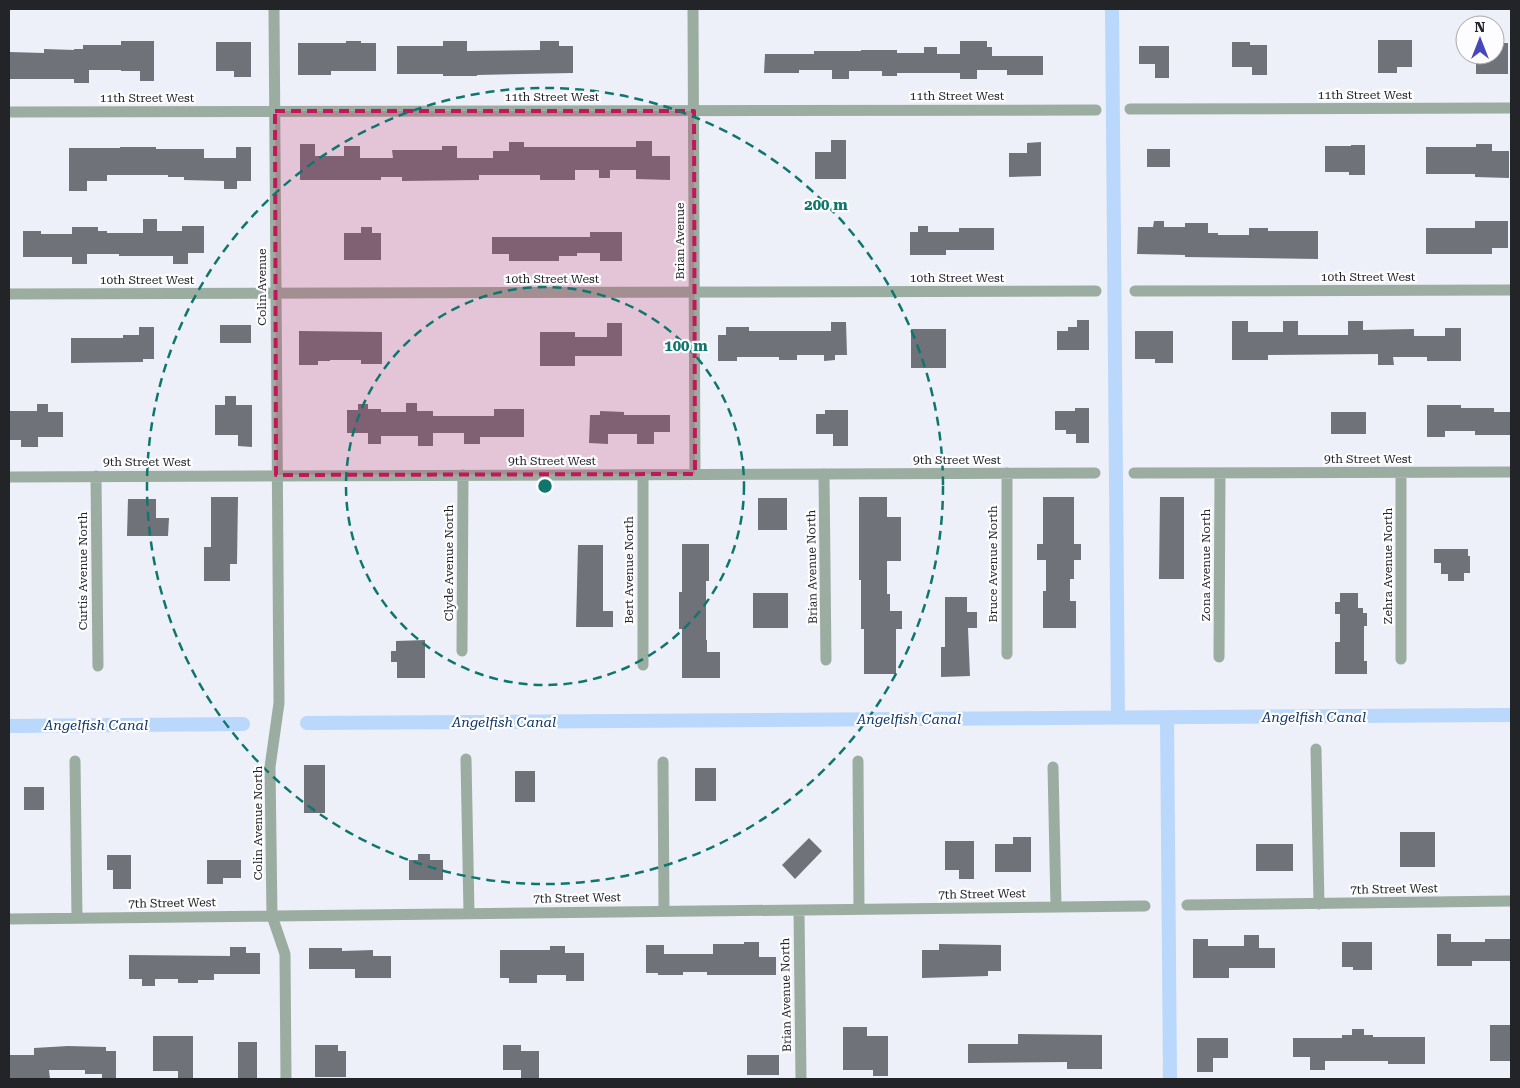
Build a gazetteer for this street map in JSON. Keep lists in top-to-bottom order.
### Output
{
  "streets": {
    "street": [
      "11th Street West",
      "Brian Avenue",
      "10th Street West",
      "Colin Avenue",
      "9th Street West",
      "Clyde Avenue North",
      "Bruce Avenue North",
      "Zona Avenue North",
      "Zehra Avenue North",
      "Brian Avenue North",
      "Bert Avenue North",
      "Curtis Avenue North",
      "Colin Avenue North",
      "7th Street West"
    ]
  },
  "crossings": [
    ["11th Street West", "Brian Avenue"],
    ["11th Street West", "Colin Avenue"],
    ["Brian Avenue", "10th Street West"],
    ["Brian Avenue", "9th Street West"],
    ["10th Street West", "Colin Avenue"],
    ["Colin Avenue", "9th Street West"],
    ["Colin Avenue", "Colin Avenue North"],
    ["9th Street West", "Clyde Avenue North"],
    ["9th Street West", "Bruce Avenue North"],
    ["9th Street West", "Zona Avenue North"],
    ["9th Street West", "Zehra Avenue North"],
    ["9th Street West", "Brian Avenue North"],
    ["9th Street West", "Bert Avenue North"],
    ["9th Street West", "Curtis Avenue North"],
    ["Brian Avenue North", "7th Street West"],
    ["Colin Avenue North", "7th Street West"]
  ],
  "water": ["Angelfish Canal"],
  "north": "top",
  "rings": ["200 m", "100 m"]
}
